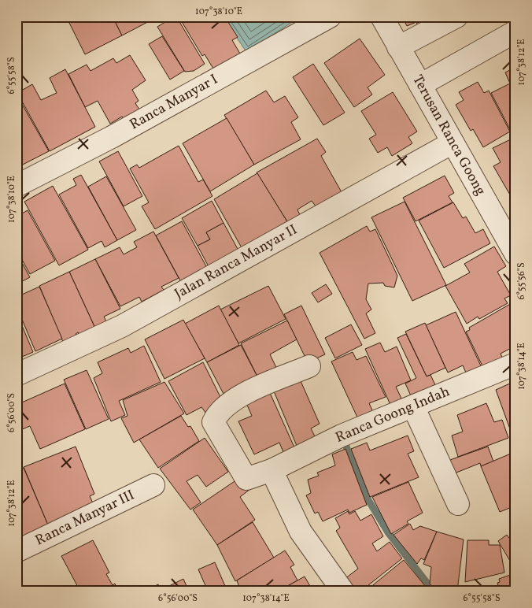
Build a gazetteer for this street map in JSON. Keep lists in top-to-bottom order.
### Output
{
  "streets": {
    "street": [
      "Ranca Manyar I",
      "Terusan Ranca Goong",
      "Jalan Ranca Manyar II",
      "Ranca Goong Indah",
      "Ranca Manyar III"
    ]
  },
  "crossings": [
    ["Terusan Ranca Goong", "Jalan Ranca Manyar II"]
  ],
  "coordinates": [
    "107°38'10\"E",
    "107°38'12\"E",
    "6°55'58\"S",
    "6°55'56\"S",
    "107°38'14\"E",
    "6°56'00\"S"
  ]
}
